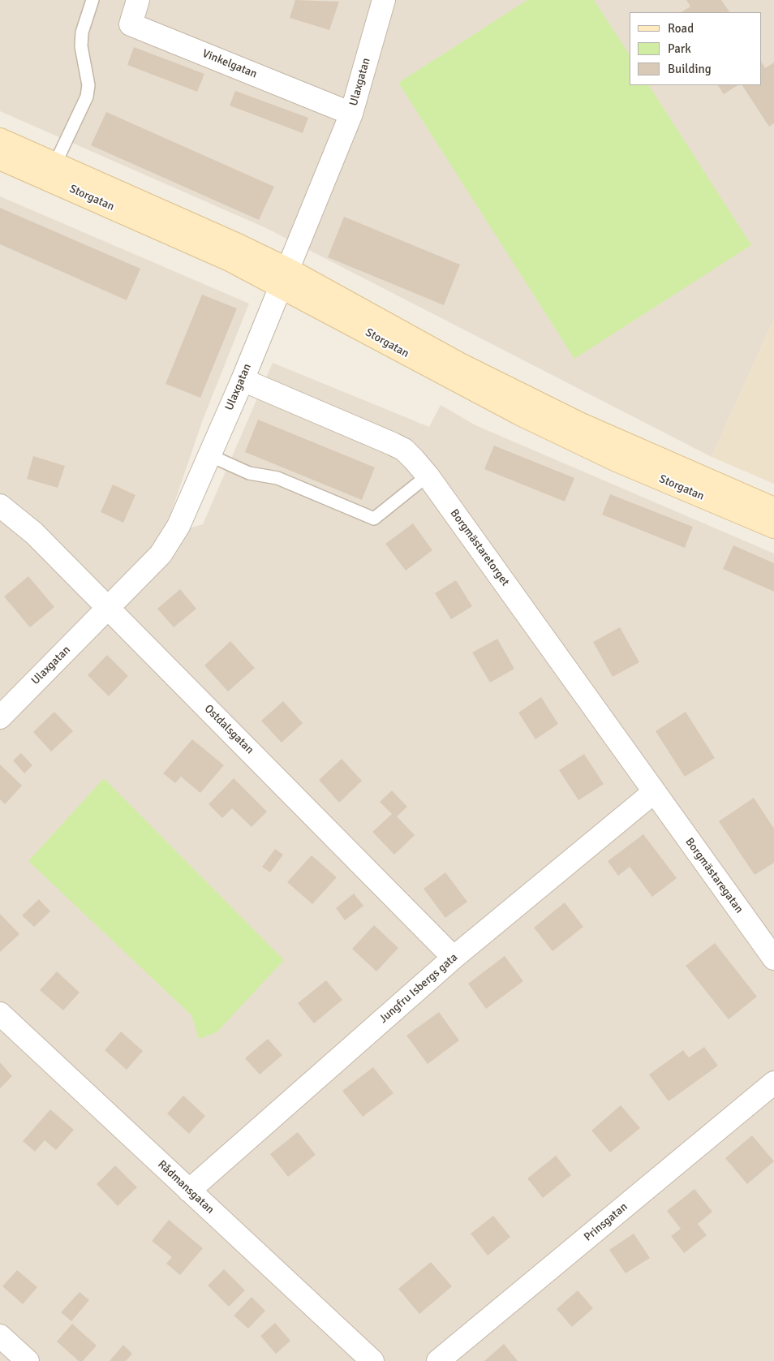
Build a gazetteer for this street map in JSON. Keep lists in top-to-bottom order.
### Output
{
  "streets": {
    "main road": ["Storgatan"],
    "street": [
      "Vinkelgatan",
      "Ulaxgatan",
      "Borgmästaretorget",
      "Ostdalsgatan",
      "Borgmästaregatan",
      "Jungfru Isbergs gata",
      "Rådmansgatan",
      "Prinsgatan"
    ]
  },
  "crossings": [
    ["Vinkelgatan", "Ulaxgatan"],
    ["Ulaxgatan", "Storgatan"],
    ["Ulaxgatan", "Borgmästaretorget"],
    ["Ulaxgatan", "Ostdalsgatan"],
    ["Borgmästaretorget", "Borgmästaregatan"],
    ["Borgmästaretorget", "Jungfru Isbergs gata"],
    ["Ostdalsgatan", "Jungfru Isbergs gata"],
    ["Borgmästaregatan", "Jungfru Isbergs gata"],
    ["Jungfru Isbergs gata", "Rådmansgatan"]
  ],
  "legend": ["Road", "Park", "Building"]
}
